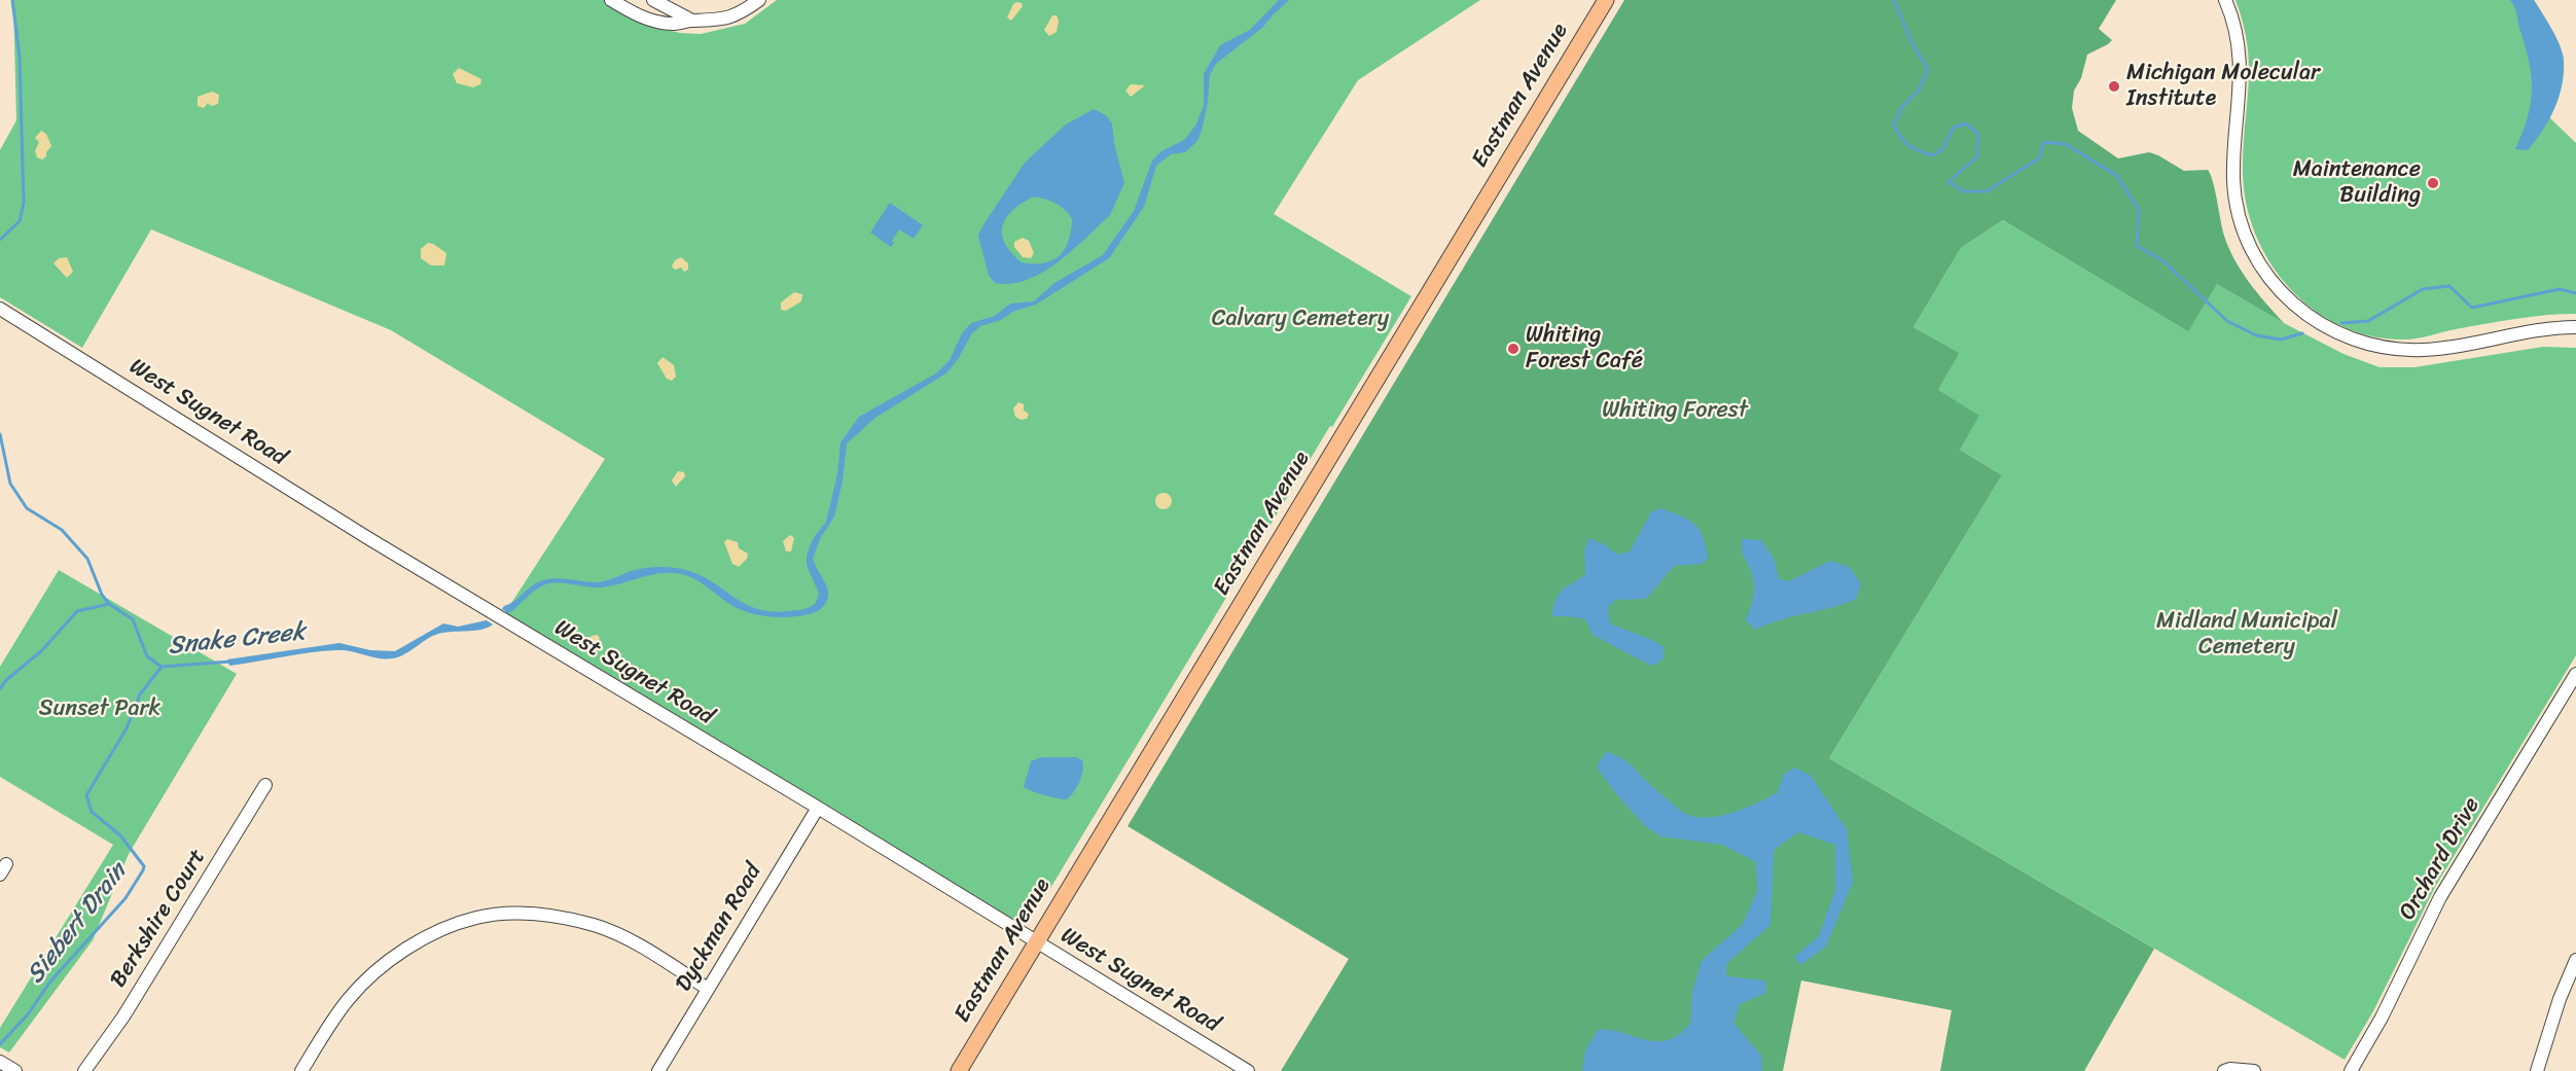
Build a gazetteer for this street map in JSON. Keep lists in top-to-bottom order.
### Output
{
  "streets": {
    "main road": ["Eastman Avenue"],
    "street": [
      "West Sugnet Road",
      "Orchard Drive",
      "Berkshire Court",
      "Dyckman Road"
    ]
  },
  "crossings": [
    ["Eastman Avenue", "West Sugnet Road"],
    ["West Sugnet Road", "Dyckman Road"]
  ],
  "water": ["Snake Creek", "Siebert Drain"],
  "parks": [
    "Calvary Cemetery",
    "Whiting Forest",
    "Midland Municipal Cemetery",
    "Sunset Park"
  ],
  "places": ["Michigan Molecular Institute", "Maintenance Building", "Whiting Forest Café"]
}
